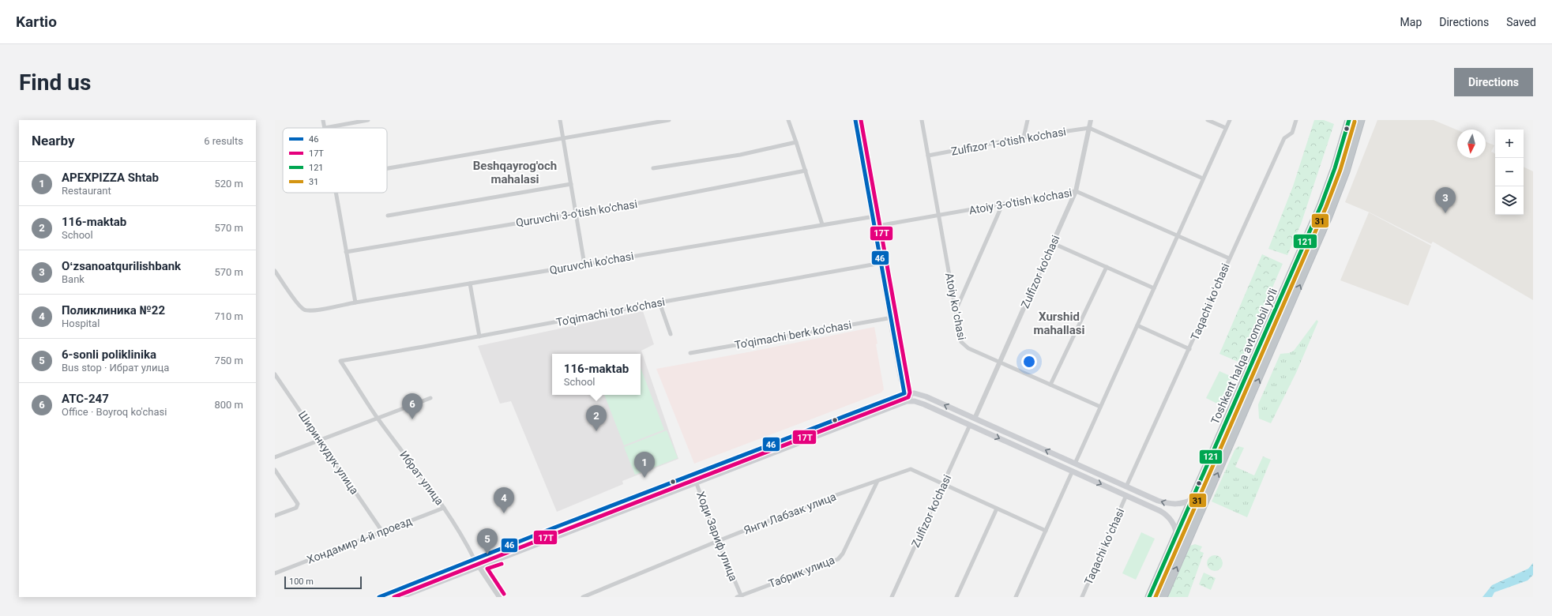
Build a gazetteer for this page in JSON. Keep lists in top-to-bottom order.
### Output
{
  "streets": {
    "highway": ["Toshkent halqa avtomobil yo'li"],
    "main road": ["Ибрат улица"],
    "street": [
      "Zulfizor 1-o'tish ko'chasi",
      "Atoiy 3-o'tish ko'chasi",
      "Quruvchi 3-o'tish ko'chasi",
      "Quruvchi ko'chasi",
      "Zulfizor ko'chasi",
      "Taqachi koʻchasi",
      "Atoiy koʻchasi",
      "To'qimachi tor ko'chasi",
      "To'qimachi berk ko'chasi",
      "Ширинкудук улица",
      "Янги Лабзак улица",
      "Ходи Зариф улица",
      "Хондамир 4-й проезд",
      "Табрик улица"
    ]
  },
  "crossings": [
    ["Zulfizor 1-o'tish ko'chasi", "Zulfizor ko'chasi"],
    ["Zulfizor 1-o'tish ko'chasi", "Atoiy koʻchasi"],
    ["Atoiy 3-o'tish ko'chasi", "Zulfizor ko'chasi"],
    ["Atoiy 3-o'tish ko'chasi", "Taqachi koʻchasi"],
    ["Atoiy 3-o'tish ko'chasi", "Atoiy koʻchasi"],
    ["Zulfizor ko'chasi", "Atoiy koʻchasi"],
    ["Zulfizor ko'chasi", "Янги Лабзак улица"],
    ["To'qimachi tor ko'chasi", "Ибрат улица"],
    ["Ширинкудук улица", "Хондамир 4-й проезд"],
    ["Ибрат улица", "Хондамир 4-й проезд"],
    ["Янги Лабзак улица", "Ходи Зариф улица"],
    ["Янги Лабзак улица", "Табрик улица"],
    ["Ходи Зариф улица", "Табрик улица"]
  ],
  "districts": ["Beshqayrog'och mahalasi", "Xurshid mahallasi"],
  "lines": [
    "transit line 46",
    "transit line 17T",
    "transit line 121",
    "transit line 31"
  ],
  "legend": [
    "46",
    "17T",
    "121",
    "31"
  ],
  "scale_bar": "100 m",
  "north": "bottom",
  "page": {
    "header": "Kartio",
    "nav": ["Map", "Directions", "Saved"],
    "buttons": "Directions",
    "title": "Find us",
    "heading": ["Nearby", "6 results"],
    "map_buttons": ["+", "−"],
    "list": [
      {
        "mark": "1",
        "name": "APEXPIZZA Shtab",
        "note": "Restaurant",
        "value": "520 m"
      },
      {
        "mark": "2",
        "name": "116-maktab",
        "note": "School",
        "value": "570 m"
      },
      {
        "mark": "3",
        "name": "Oʻzsanoatqurilishbank",
        "note": "Bank",
        "value": "570 m"
      },
      {
        "mark": "4",
        "name": "Поликлиника №22",
        "note": "Hospital",
        "value": "710 m"
      },
      {
        "mark": "5",
        "name": "6-sonli poliklinika",
        "note": "Bus stop · Ибрат улица",
        "value": "750 m"
      },
      {
        "mark": "6",
        "name": "АТС-247",
        "note": "Office · Boyroq ko'chasi",
        "value": "800 m"
      }
    ],
    "pins": [
      "3",
      "6",
      "2",
      "1",
      "4",
      "5"
    ],
    "popup": ["116-maktab", "School"],
    "scale": "100 m"
  }
}
